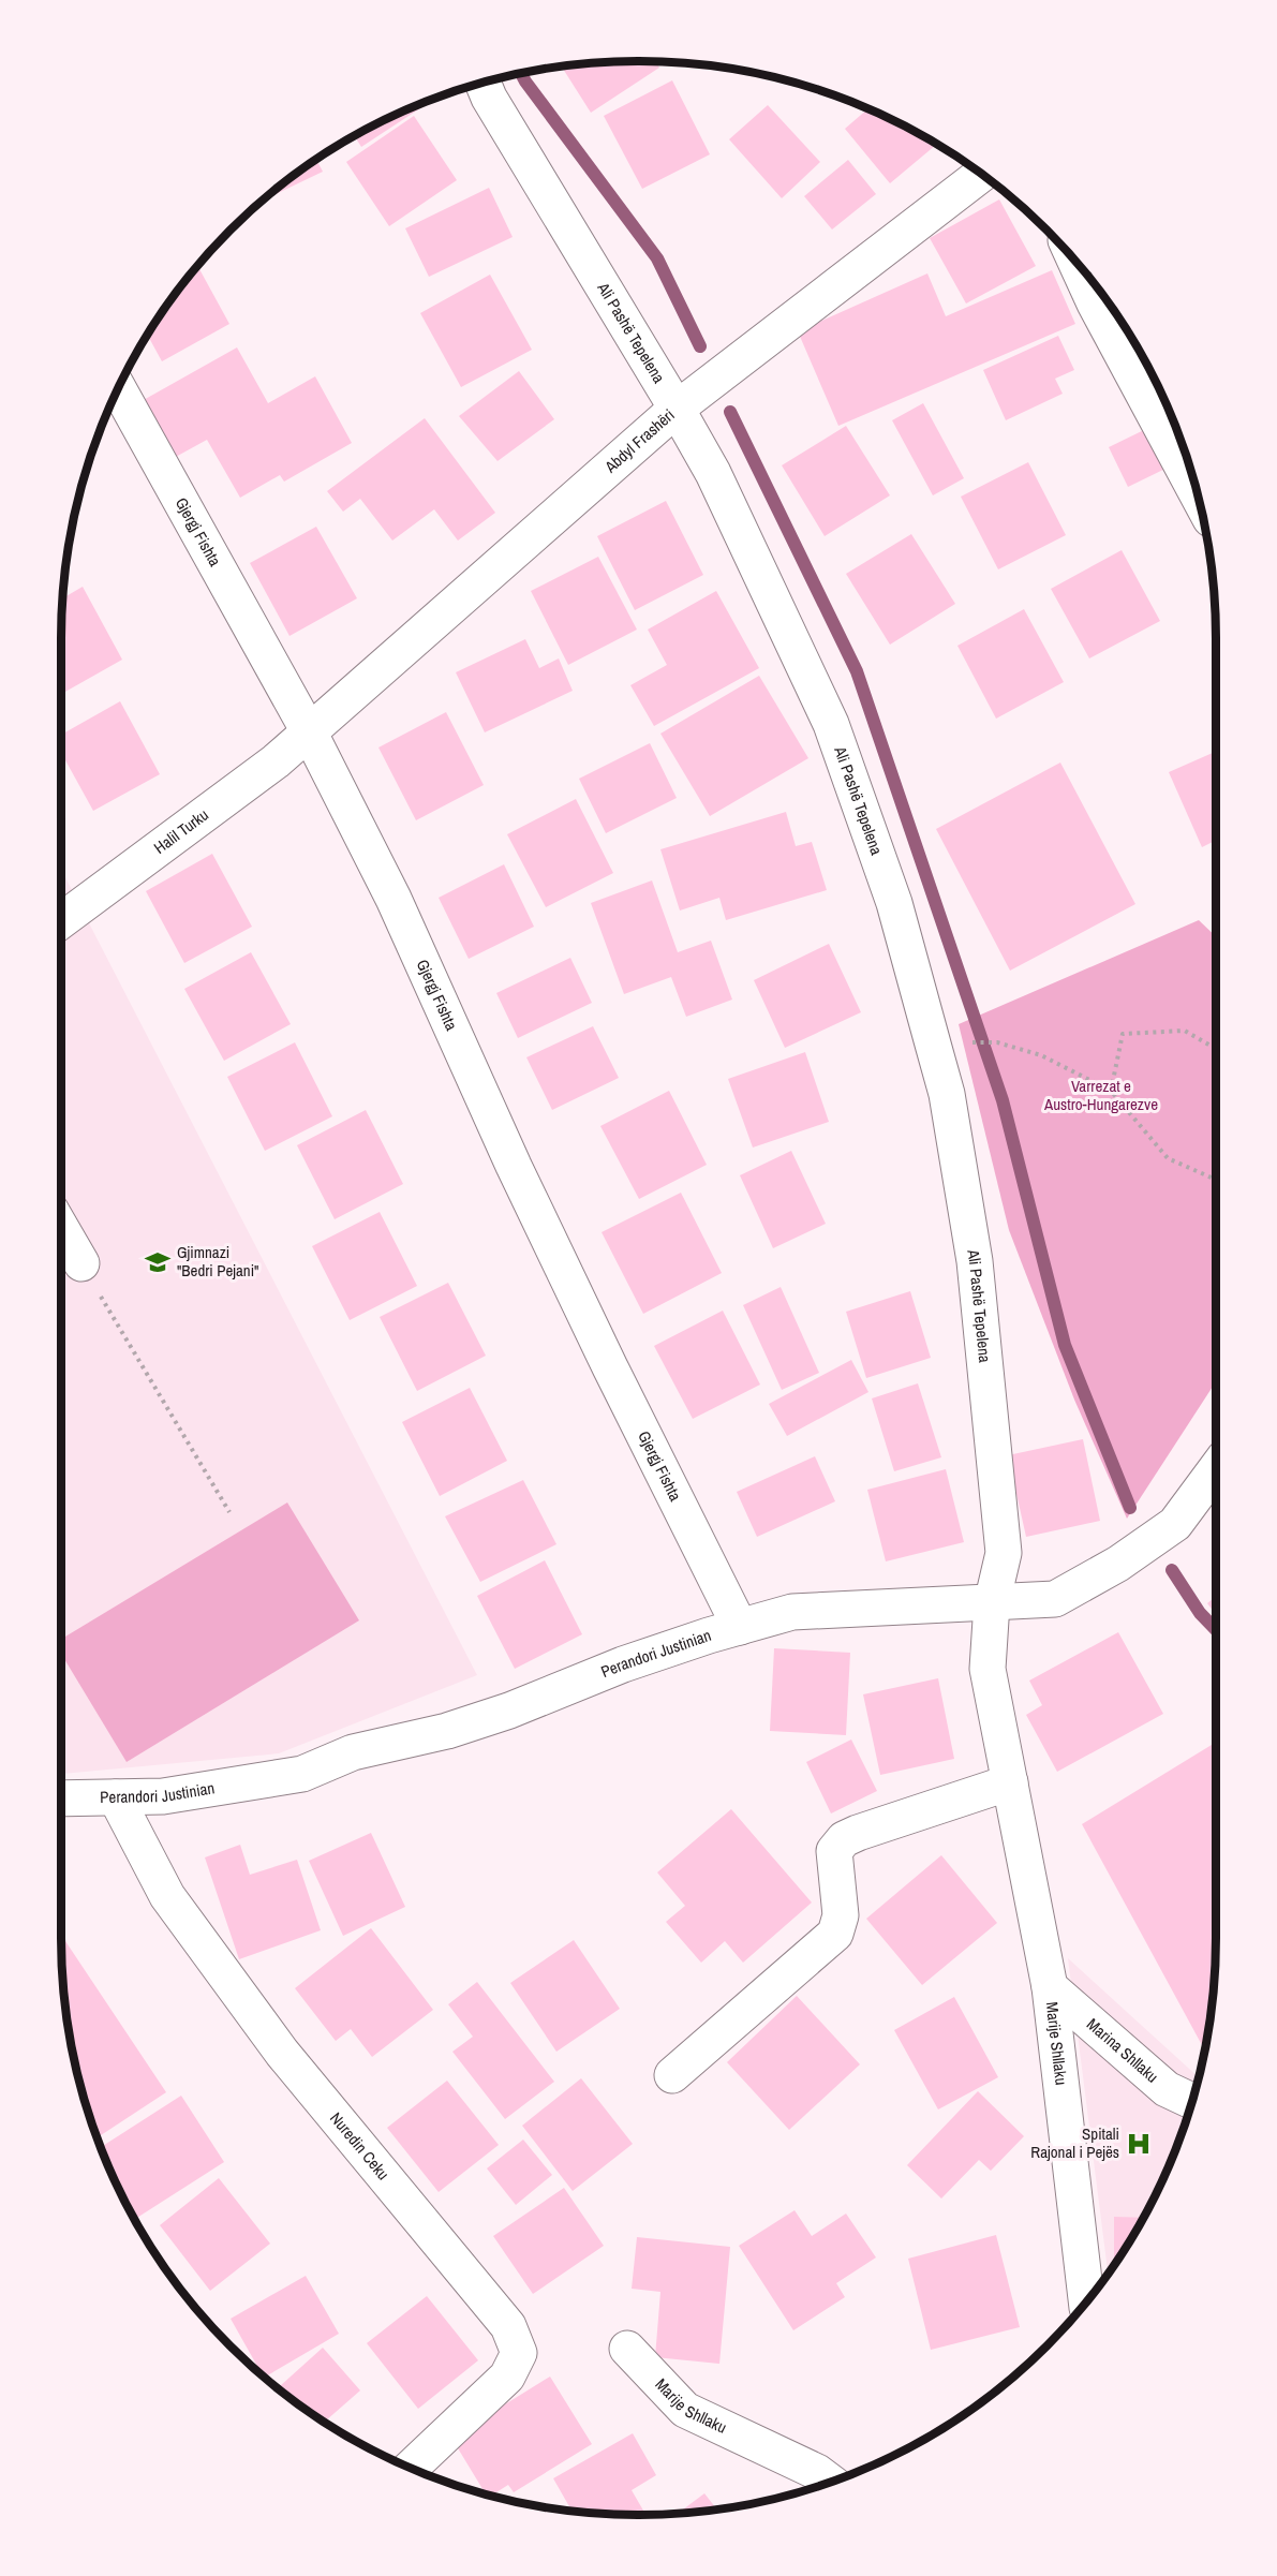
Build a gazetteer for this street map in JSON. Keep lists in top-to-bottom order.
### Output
{
  "streets": {
    "street": [
      "Ali Pashë Tepelena",
      "Abdyl Frashëri",
      "Gjergj Fishta",
      "Halil Turku",
      "Perandori Justinian",
      "Marije Shllaku",
      "Marina Shllaku",
      "Nuredin Ceku"
    ]
  },
  "crossings": [
    ["Ali Pashë Tepelena", "Abdyl Frashëri"],
    ["Ali Pashë Tepelena", "Perandori Justinian"],
    ["Ali Pashë Tepelena", "Marije Shllaku"],
    ["Abdyl Frashëri", "Gjergj Fishta"],
    ["Abdyl Frashëri", "Halil Turku"],
    ["Gjergj Fishta", "Halil Turku"],
    ["Gjergj Fishta", "Perandori Justinian"],
    ["Perandori Justinian", "Marije Shllaku"],
    ["Perandori Justinian", "Nuredin Ceku"],
    ["Marije Shllaku", "Marina Shllaku"]
  ],
  "parks": ["Varrezat e Austro-Hungarezve"],
  "places": {
    "school or university": ["Gjimnazi \"Bedri Pejani\""],
    "hospital": ["Spitali Rajonal i Pejës"]
  }
}
